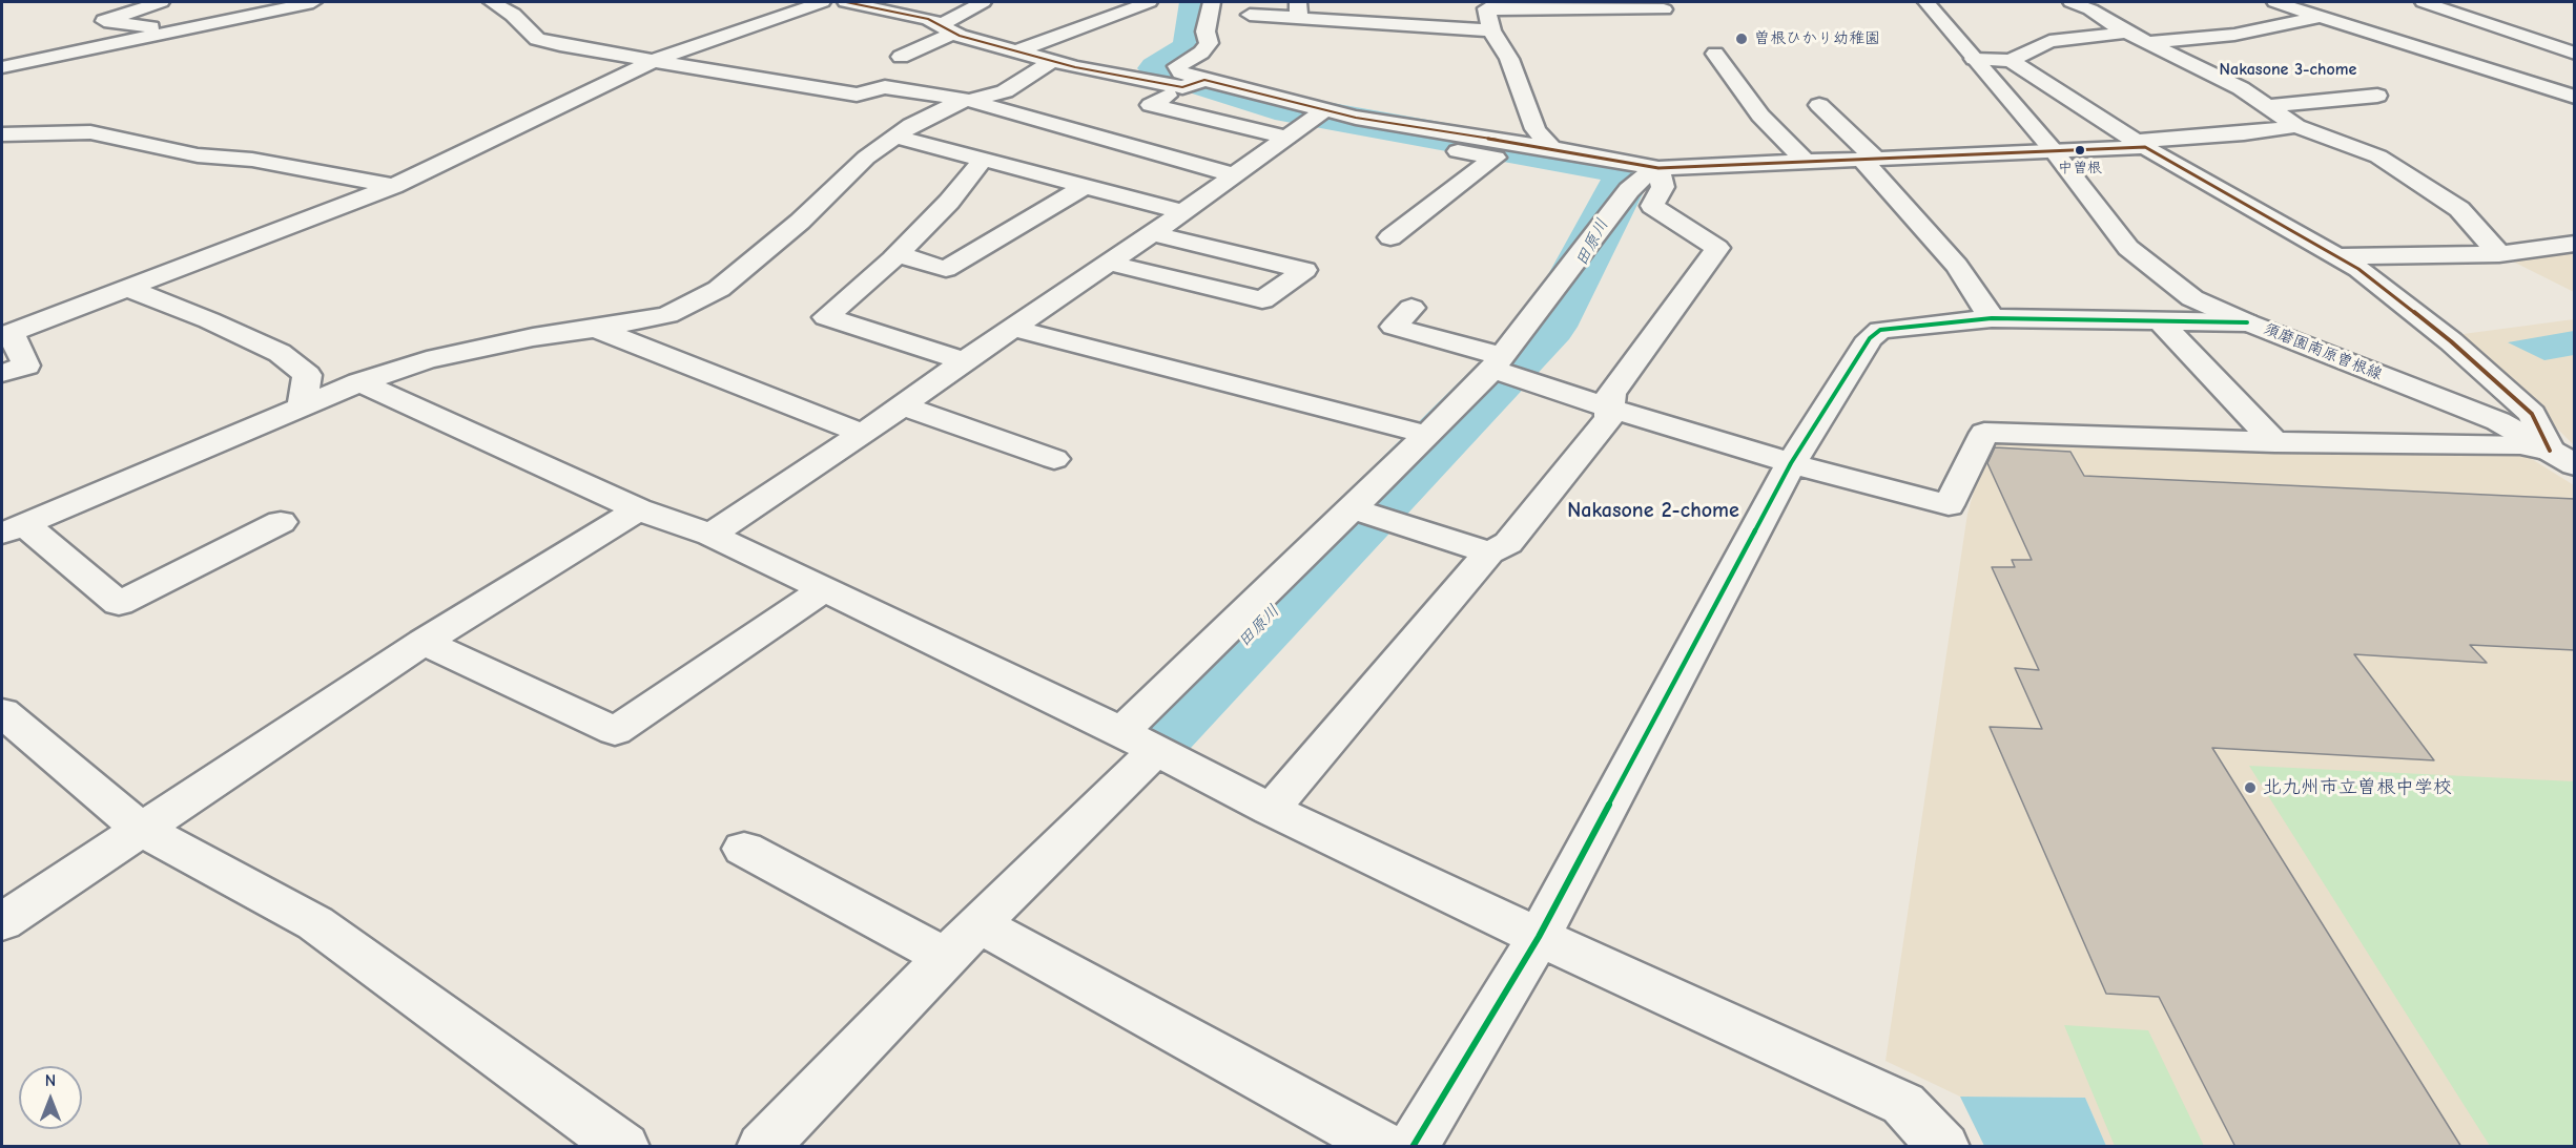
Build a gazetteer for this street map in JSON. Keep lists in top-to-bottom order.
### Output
{
  "streets": {
    "street": ["須磨園南原曽根線"]
  },
  "districts": ["Nakasone 3-chome", "Nakasone 2-chome"],
  "water": ["田原川"],
  "places": ["曽根ひかり幼稚園", "中曽根", "北九州市立曽根中学校"],
  "north": "top"
}
